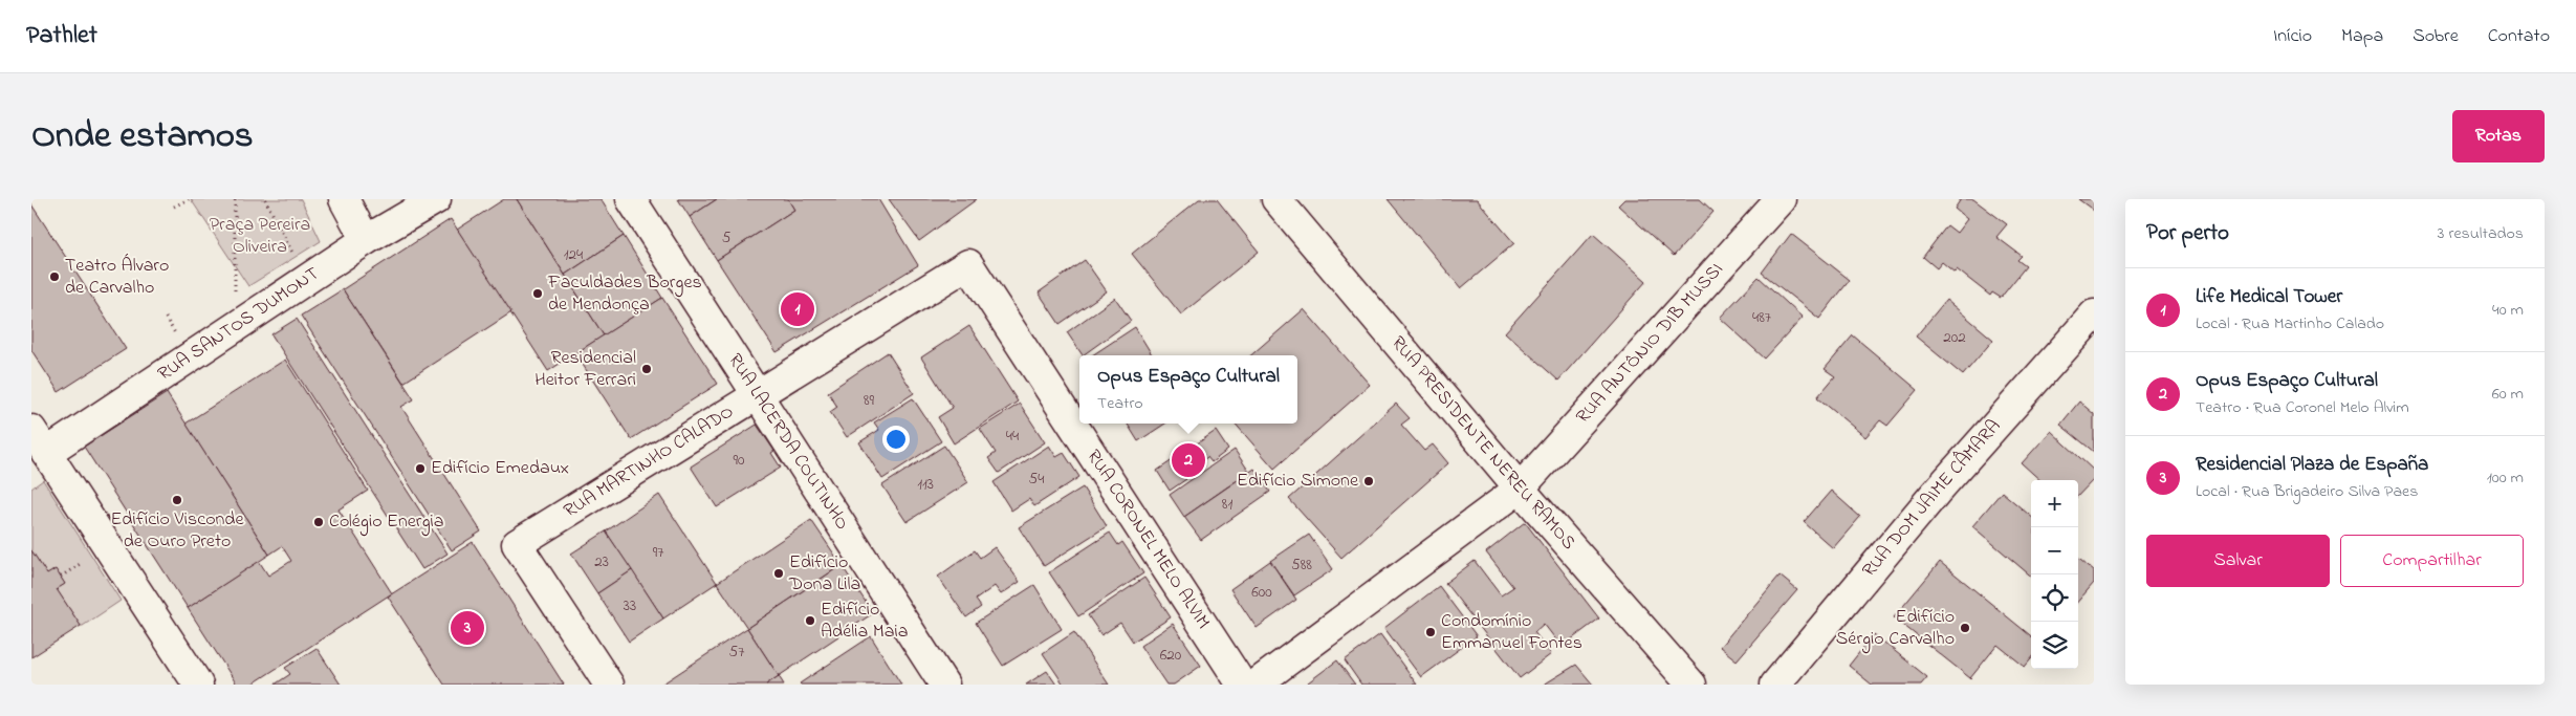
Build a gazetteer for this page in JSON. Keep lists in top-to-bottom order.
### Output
{
  "streets": {
    "street": [
      "RUA SANTOS DUMONT",
      "RUA ANTÔNIO DIB MUSSI",
      "RUA LACERDA COUTINHO",
      "RUA PRESIDENTE NEREU RAMOS",
      "RUA MARTINHO CALADO",
      "RUA DOM JAIME CÂMARA",
      "RUA CORONEL MELO ALVIM"
    ]
  },
  "crossings": [
    ["RUA ANTÔNIO DIB MUSSI", "RUA PRESIDENTE NEREU RAMOS"],
    ["RUA LACERDA COUTINHO", "RUA MARTINHO CALADO"],
    ["RUA MARTINHO CALADO", "RUA CORONEL MELO ALVIM"]
  ],
  "parks": ["Praça Pereira Oliveira"],
  "places": [
    "Teatro Álvaro de Carvalho",
    "Faculdades Borges de Mendonça",
    "Residencial Heitor Ferrari",
    "Edifício Emedaux",
    "Edifício Simone",
    "Edifício Visconde de Ouro Preto",
    "Colégio Energia",
    "Edifício Dona Lila",
    "Edifício Adélia Maia",
    "Edifício Sérgio Carvalho",
    "Condomínio Emmanuel Fontes"
  ],
  "house_numbers": [
    "5",
    "124",
    "487",
    "202",
    "89",
    "44",
    "90",
    "54",
    "113",
    "81",
    "97",
    "23",
    "588",
    "600",
    "33",
    "57",
    "620"
  ],
  "page": {
    "header": "Pathlet",
    "nav": [
      "Início",
      "Mapa",
      "Sobre",
      "Contato"
    ],
    "title": "Onde estamos",
    "buttons": [
      "Rotas",
      ["Salvar", "Compartilhar"]
    ],
    "heading": ["Por perto", "3 resultados"],
    "list": [
      {
        "mark": "1",
        "name": "Life Medical Tower",
        "note": "Local · Rua Martinho Calado",
        "value": "40 m"
      },
      {
        "mark": "2",
        "name": "Opus Espaço Cultural",
        "note": "Teatro · Rua Coronel Melo Alvim",
        "value": "60 m"
      },
      {
        "mark": "3",
        "name": "Residencial Plaza de España",
        "note": "Local · Rua Brigadeiro Silva Paes",
        "value": "100 m"
      }
    ],
    "pins": ["1", "2", "3"],
    "popup": ["Opus Espaço Cultural", "Teatro"],
    "map_buttons": ["+", "−"]
  }
}
